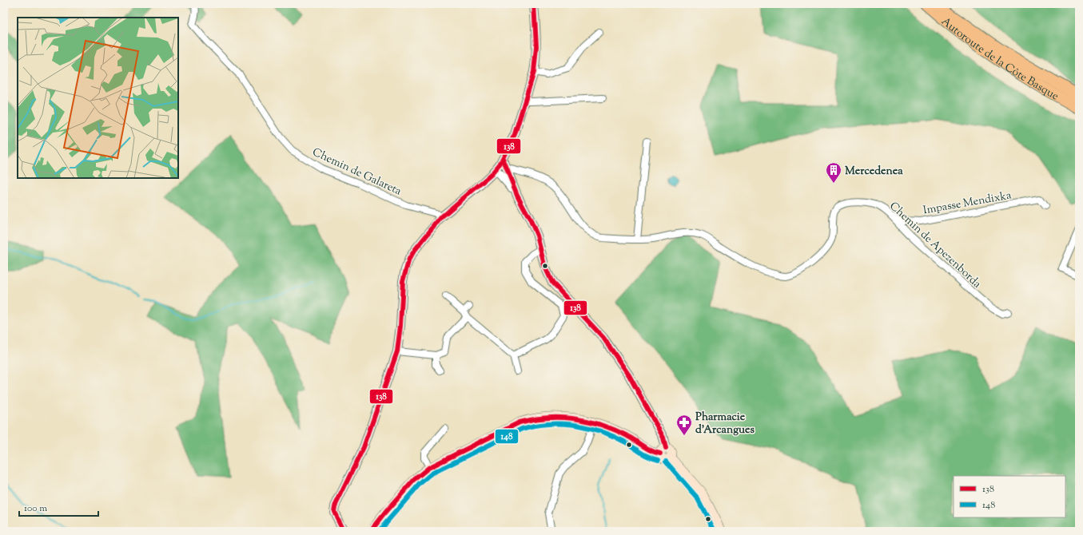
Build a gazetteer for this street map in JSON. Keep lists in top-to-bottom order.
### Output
{
  "streets": {
    "highway": ["Autoroute de la Côte Basque"],
    "street": ["Chemin de Galareta", "Impasse Mendixka", "Chemin de Apezenborda"]
  },
  "crossings": [
    ["Impasse Mendixka", "Chemin de Apezenborda"]
  ],
  "places": {
    "building": ["Mercedenea"],
    "pharmacy": ["Pharmacie d'Arcangues"]
  },
  "lines": ["transit line 138", "transit line 148"],
  "legend": ["138", "148"],
  "scale_bar": "100 m"
}
